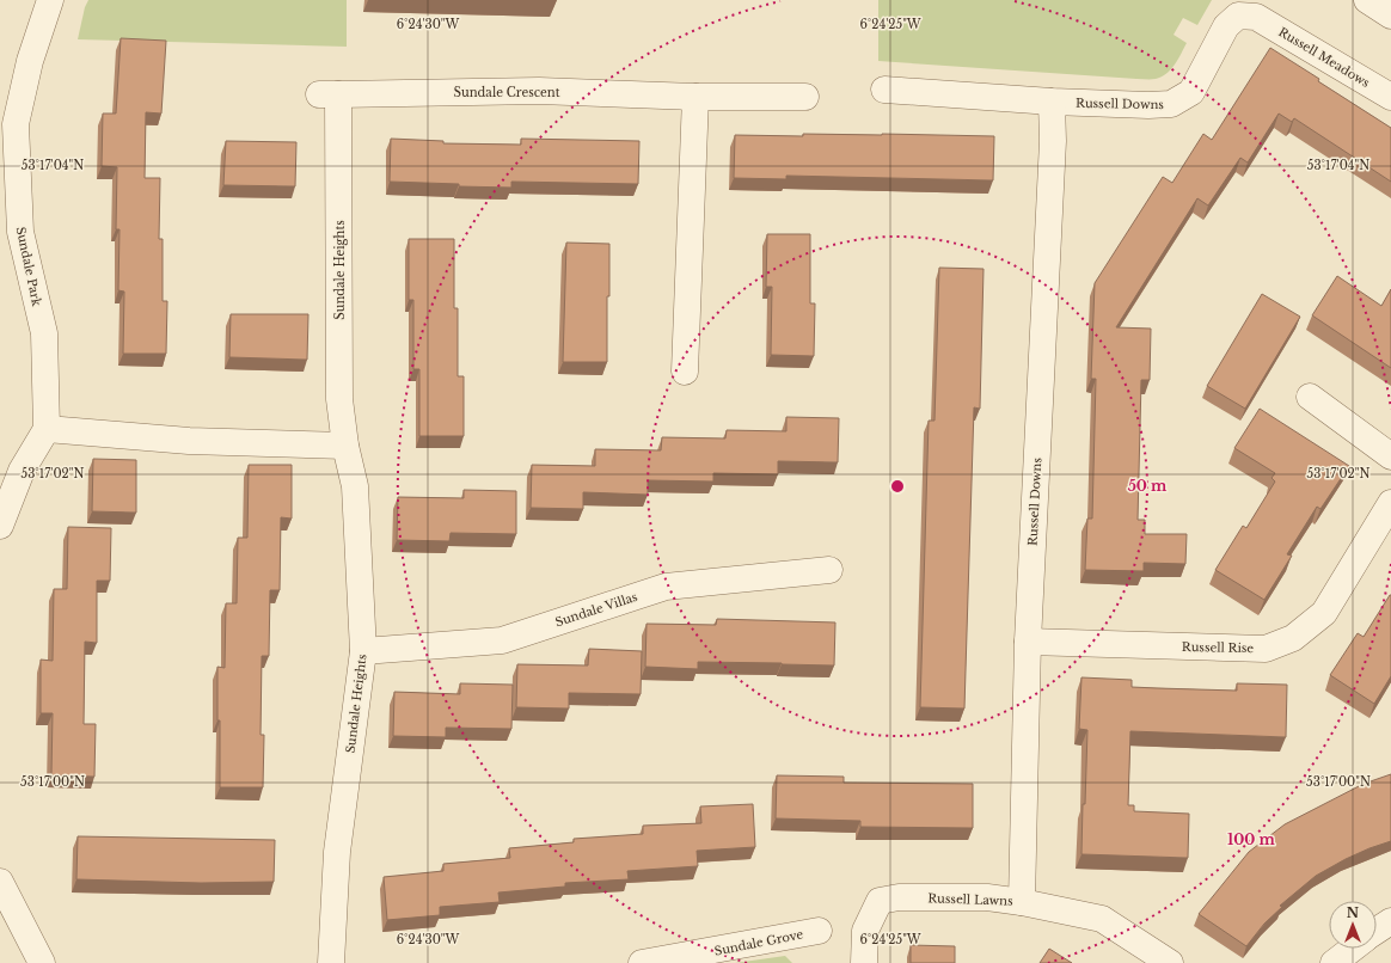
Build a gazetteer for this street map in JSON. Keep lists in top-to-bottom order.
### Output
{
  "streets": {
    "street": [
      "Russell Meadows",
      "Sundale Crescent",
      "Russell Downs",
      "Sundale Park",
      "Sundale Heights",
      "Sundale Villas",
      "Russell Rise",
      "Russell Lawns",
      "Sundale Grove"
    ]
  },
  "crossings": [
    ["Russell Meadows", "Russell Downs"],
    ["Sundale Crescent", "Sundale Heights"],
    ["Russell Downs", "Russell Rise"],
    ["Russell Downs", "Russell Lawns"],
    ["Sundale Heights", "Sundale Villas"]
  ],
  "north": "top",
  "coordinates": [
    "6°24'30\"W",
    "6°24'25\"W",
    "53°17'04\"N",
    "53°17'02\"N",
    "53°17'00\"N"
  ],
  "rings": ["50 m", "100 m"]
}
